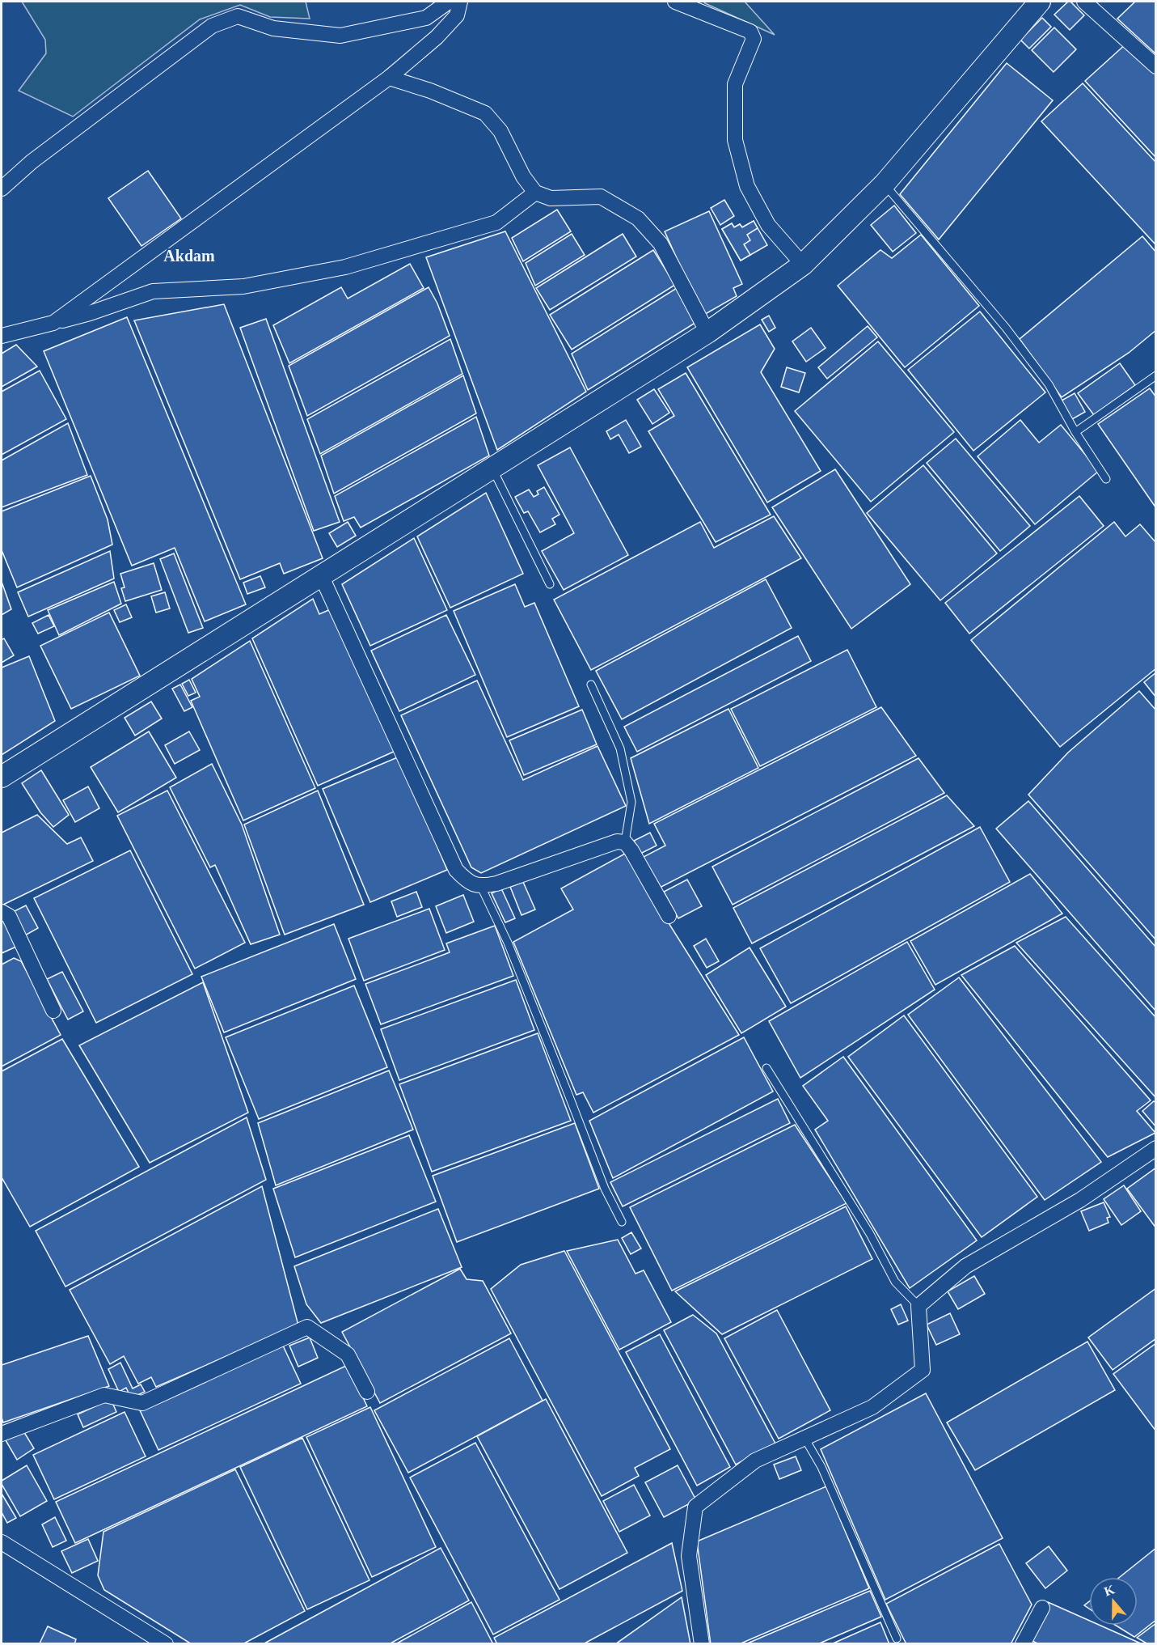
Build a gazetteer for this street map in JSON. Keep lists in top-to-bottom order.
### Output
{
  "districts": ["Akdam"],
  "north": "top"
}
